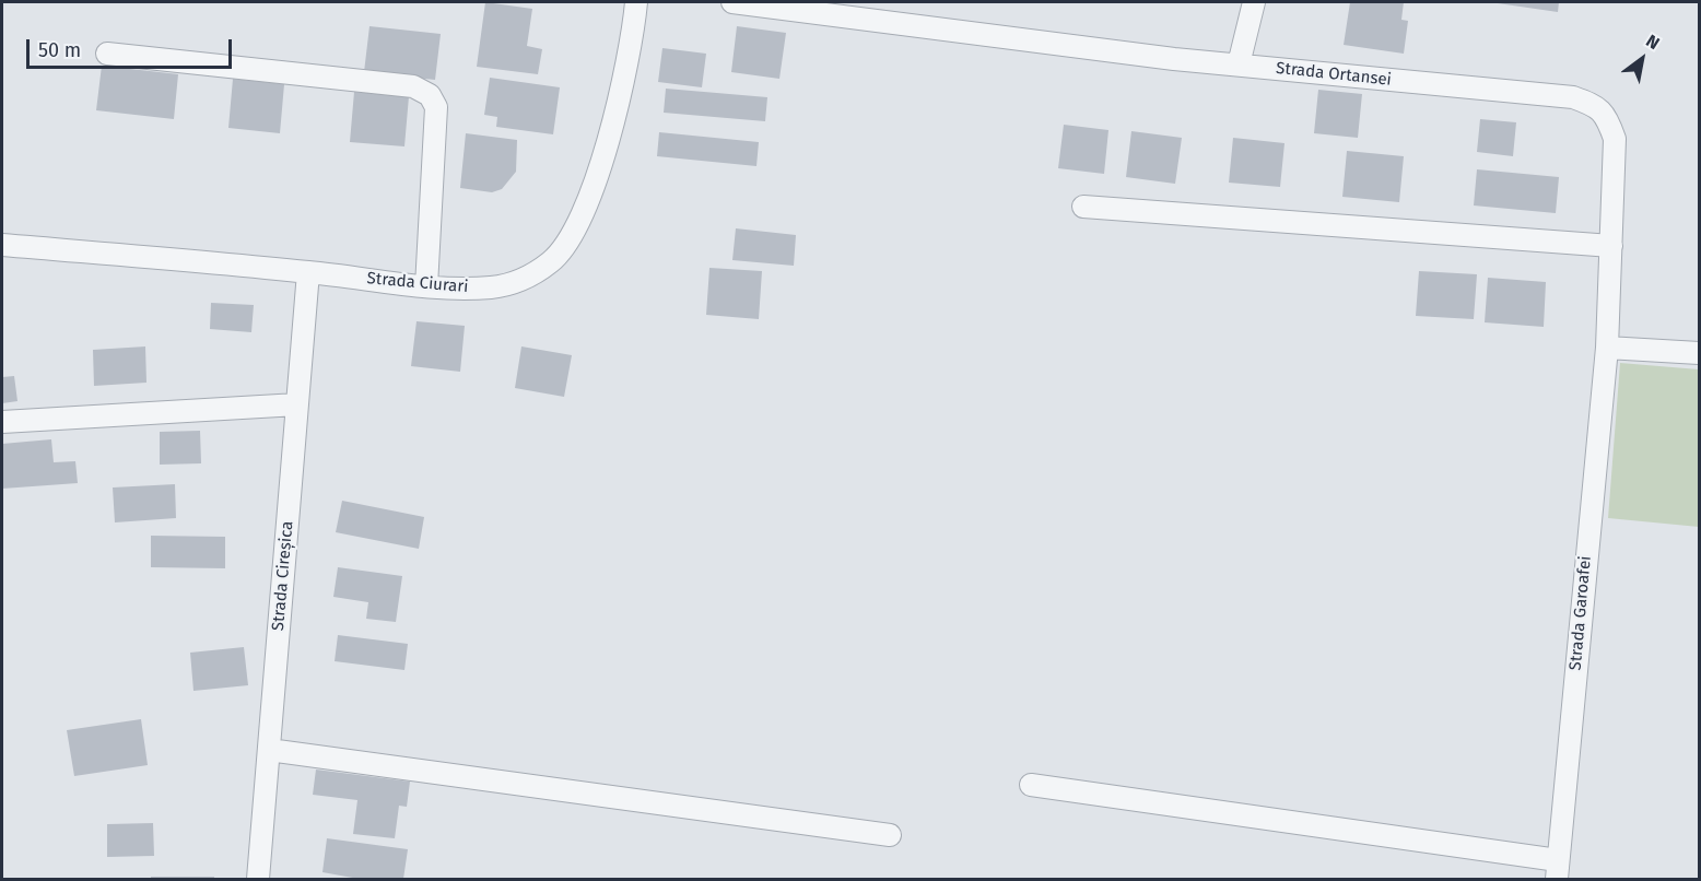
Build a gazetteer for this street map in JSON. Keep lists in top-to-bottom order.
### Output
{
  "streets": {
    "street": [
      "Strada Ortansei",
      "Strada Ciurari",
      "Strada Cireșica",
      "Strada Garoafei"
    ]
  },
  "crossings": [
    ["Strada Ortansei", "Strada Garoafei"],
    ["Strada Ciurari", "Strada Cireșica"]
  ],
  "scale_bar": "50 m",
  "north": "top right"
}
